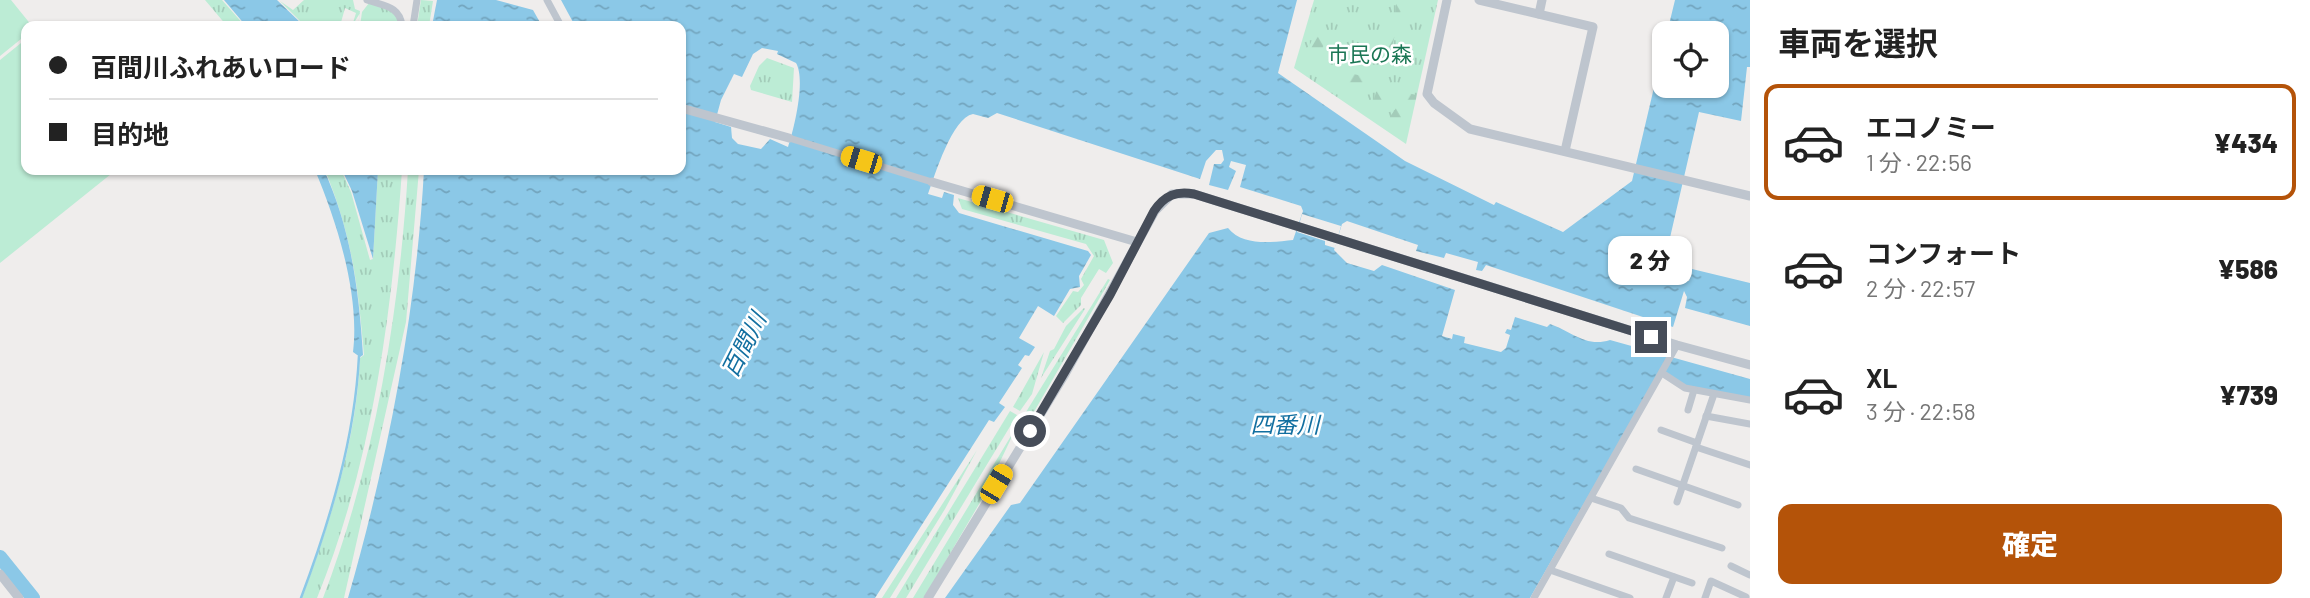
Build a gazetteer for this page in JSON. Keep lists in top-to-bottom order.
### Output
{
  "water": ["百間川", "四番川"],
  "parks": ["市民の森"],
  "page": {
    "heading": "車両を選択",
    "banner": ["百間川ふれあいロード", "目的地"],
    "list": [
      {
        "name": "エコノミー",
        "note": "1 分 · 22:56",
        "value": "¥434"
      },
      {
        "name": "コンフォート",
        "note": "2 分 · 22:57",
        "value": "¥586"
      },
      {
        "name": "XL",
        "note": "3 分 · 22:58",
        "value": "¥739"
      }
    ],
    "bubble": "2 分",
    "buttons": "確定"
  }
}
